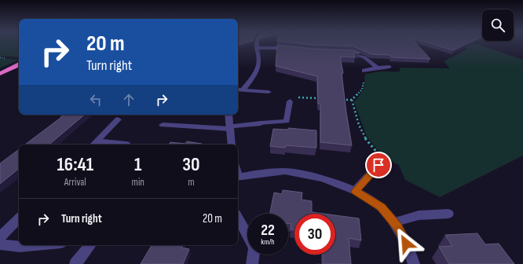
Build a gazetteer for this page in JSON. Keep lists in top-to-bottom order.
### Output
{
  "page": {
    "turn": ["20 m", "Turn right"],
    "eta": [
      "16:41",
      "Arrival",
      "1",
      "min",
      "30",
      "m"
    ],
    "list": [
      {
        "name": "Turn right",
        "value": "20 m"
      }
    ],
    "speed": "22 km/h",
    "limit": "30"
  }
}
